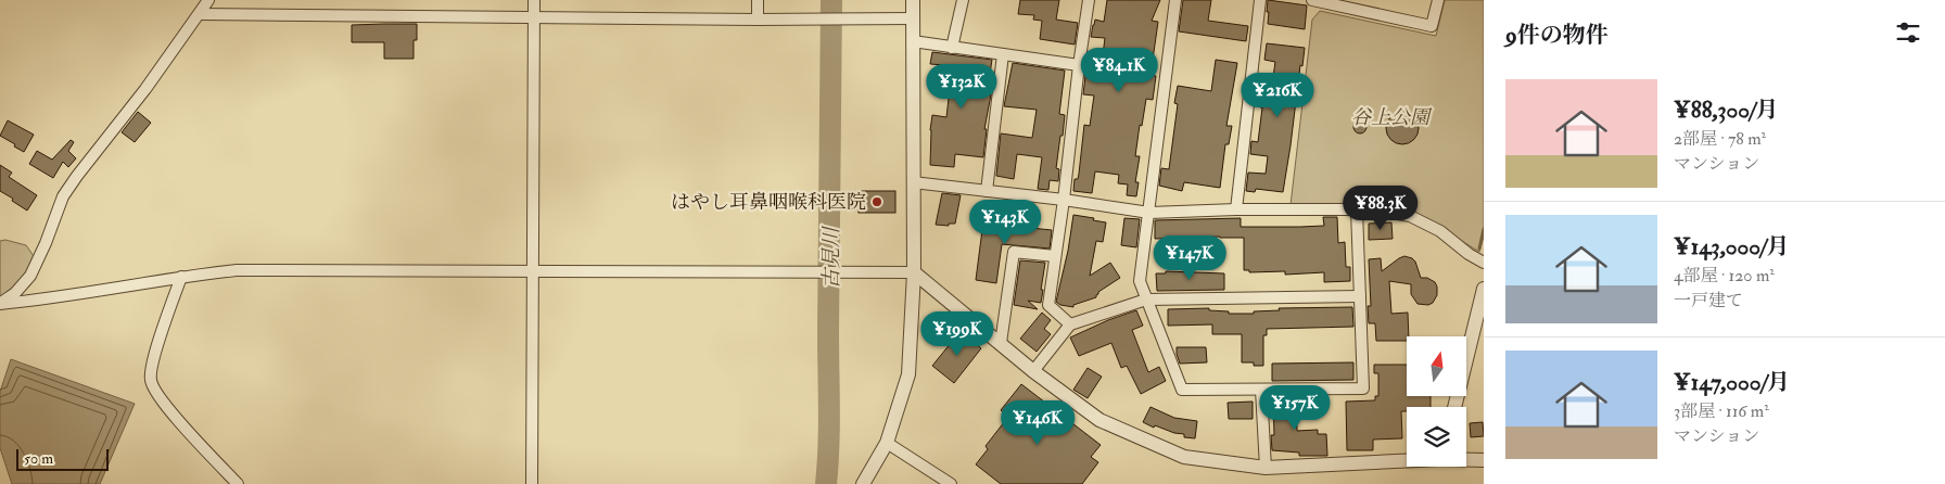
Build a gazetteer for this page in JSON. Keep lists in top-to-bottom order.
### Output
{
  "water": ["古見川"],
  "parks": ["谷上公園"],
  "places": ["はやし耳鼻咽喉科医院"],
  "scale_bar": "50 m",
  "north": "top",
  "page": {
    "heading": "9件の物件",
    "price": [
      "¥84.1K",
      "¥132K",
      "¥216K",
      "¥88.3K",
      "¥143K",
      "¥147K",
      "¥199K",
      "¥157K",
      "¥146K"
    ],
    "list": [
      {
        "name": "¥88,300/月",
        "note": "2部屋 · 78 m² · マンション"
      },
      {
        "name": "¥143,000/月",
        "note": "4部屋 · 120 m² · 一戸建て"
      },
      {
        "name": "¥147,000/月",
        "note": "3部屋 · 116 m² · マンション"
      }
    ],
    "scale": "50 m"
  }
}
